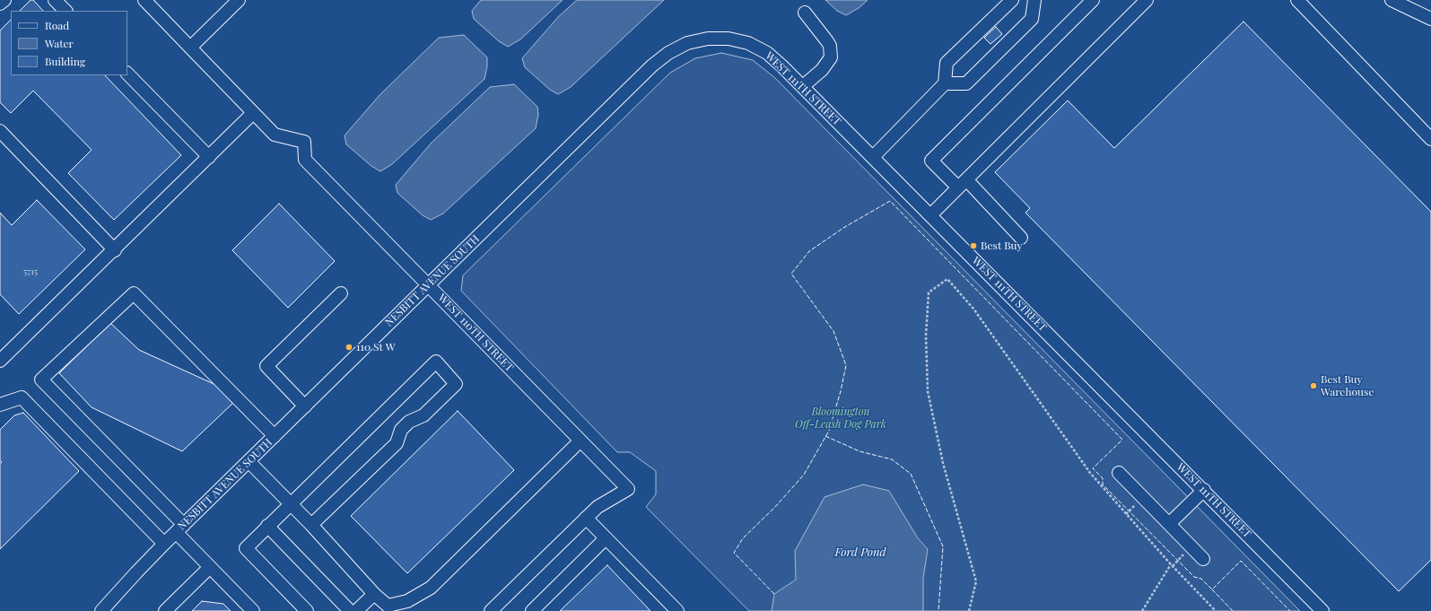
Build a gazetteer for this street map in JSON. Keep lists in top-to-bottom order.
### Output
{
  "streets": {
    "street": ["WEST 111TH STREET", "NESBITT AVENUE SOUTH", "WEST 110TH STREET"]
  },
  "crossings": [
    ["WEST 111TH STREET", "NESBITT AVENUE SOUTH"],
    ["NESBITT AVENUE SOUTH", "WEST 110TH STREET"]
  ],
  "water": ["Ford Pond"],
  "parks": ["Bloomington Off-Leash Dog Park"],
  "places": ["Best Buy", "110 St W", "Best Buy Warehouse"],
  "house_numbers": ["5715"],
  "legend": ["Road", "Water", "Building"]
}
